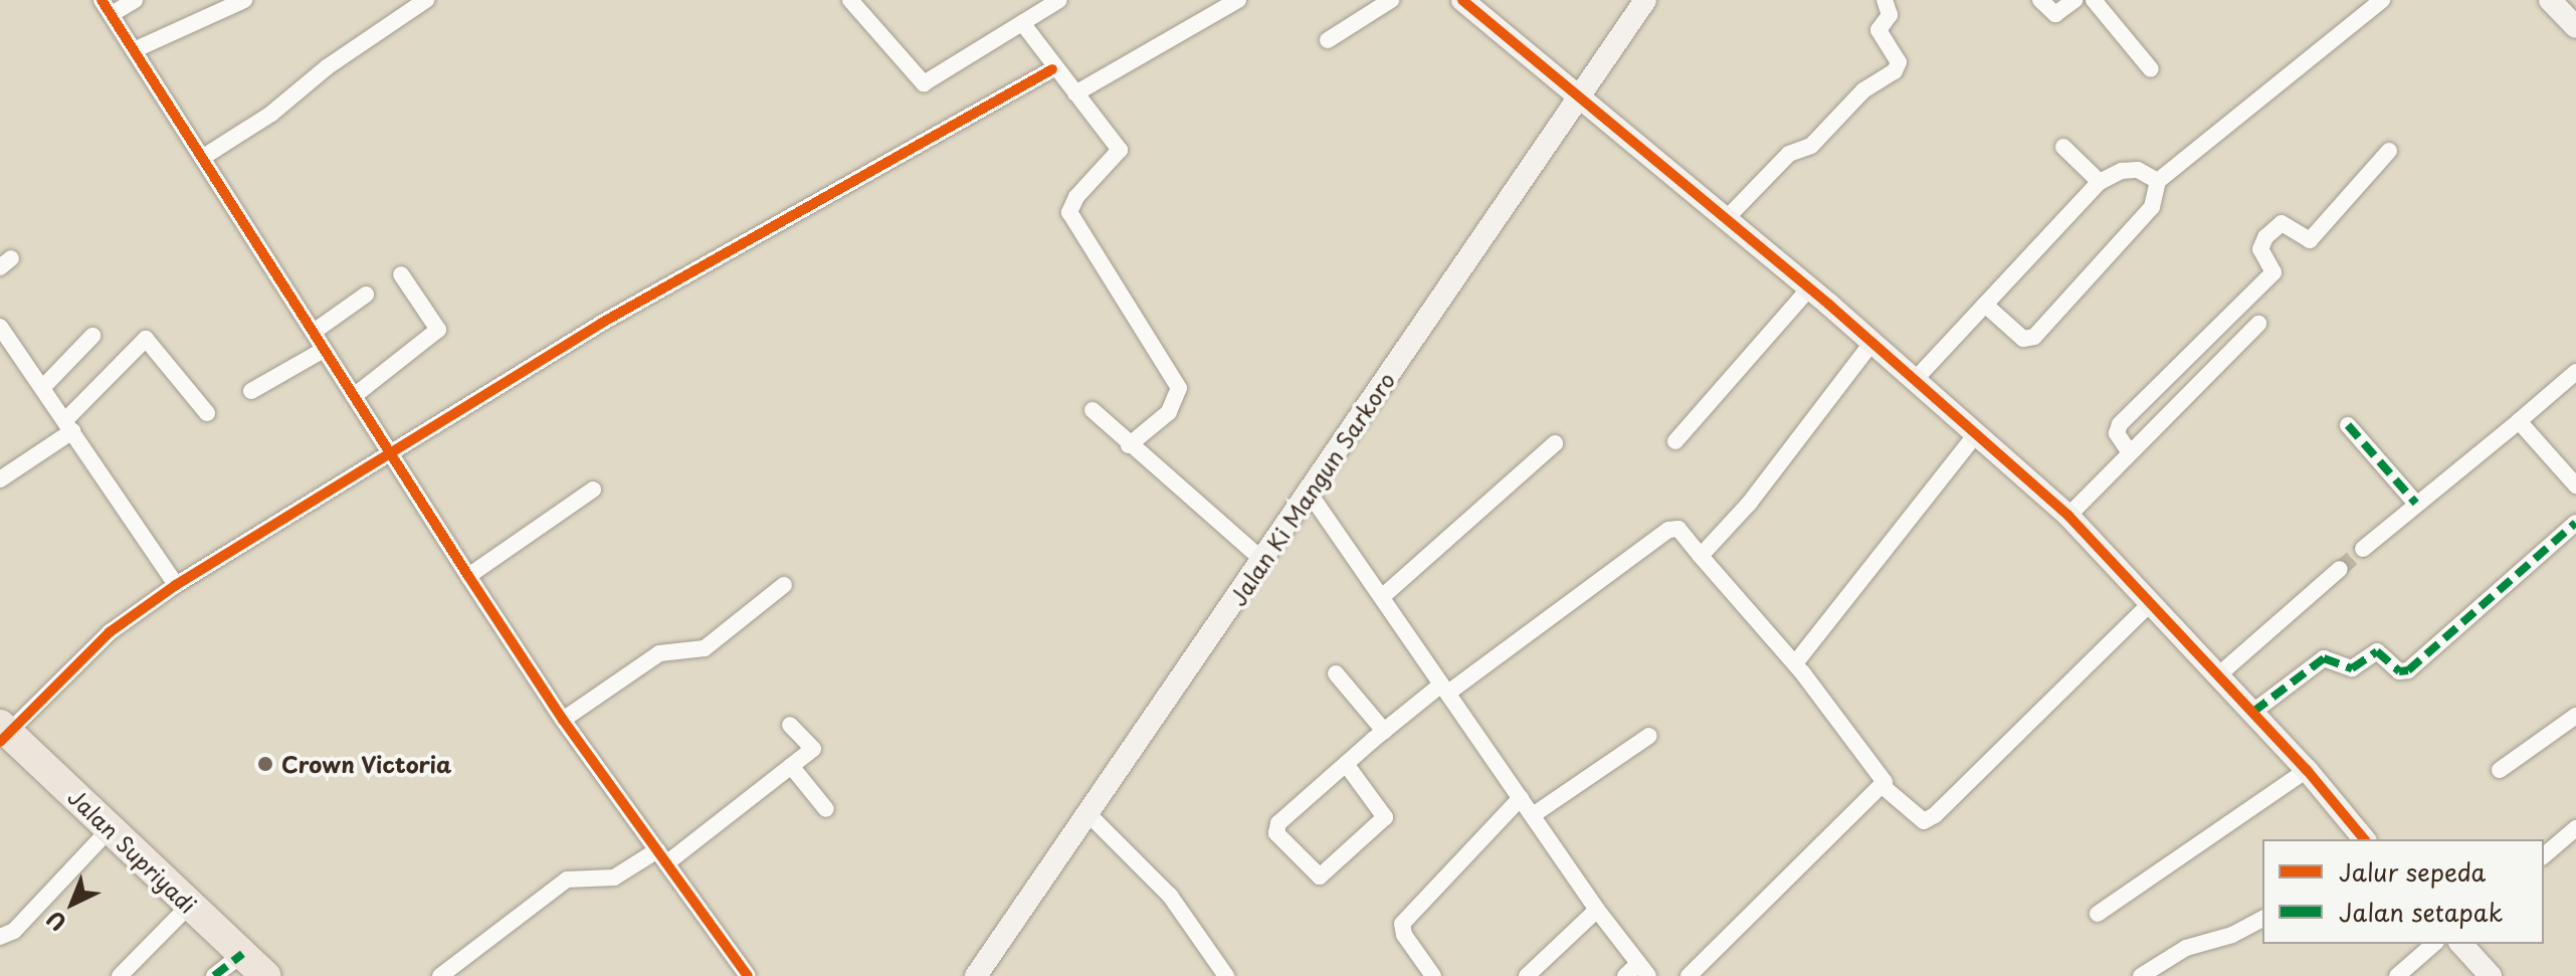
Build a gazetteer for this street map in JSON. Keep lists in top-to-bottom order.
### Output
{
  "streets": {
    "highway": ["Jalan Supriyadi"],
    "street": ["Jalan Ki Mangun Sarkoro"]
  },
  "places": ["Crown Victoria"],
  "legend": ["Jalur sepeda", "Jalan setapak"],
  "north": "bottom left"
}
